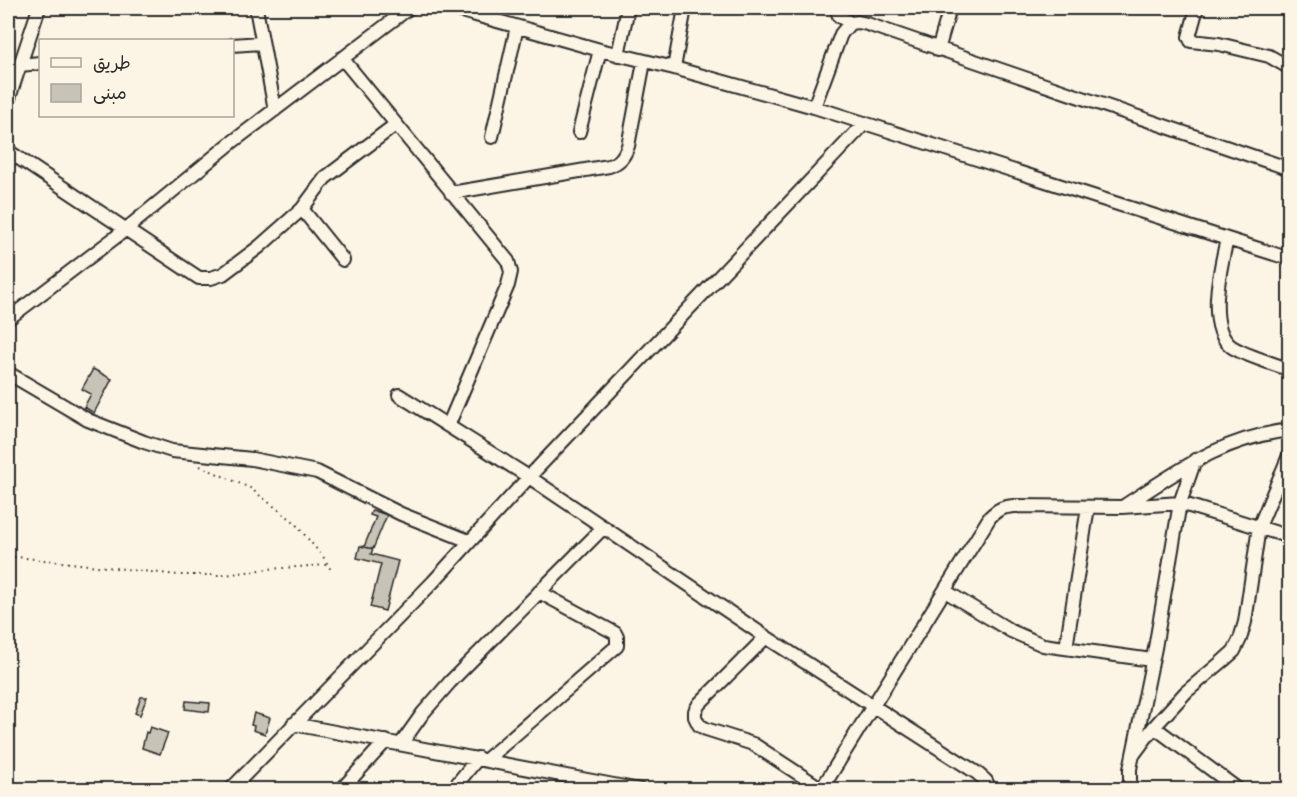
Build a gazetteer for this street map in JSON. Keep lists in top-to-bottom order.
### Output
{
  "legend": ["طريق", "مبنى"]
}
